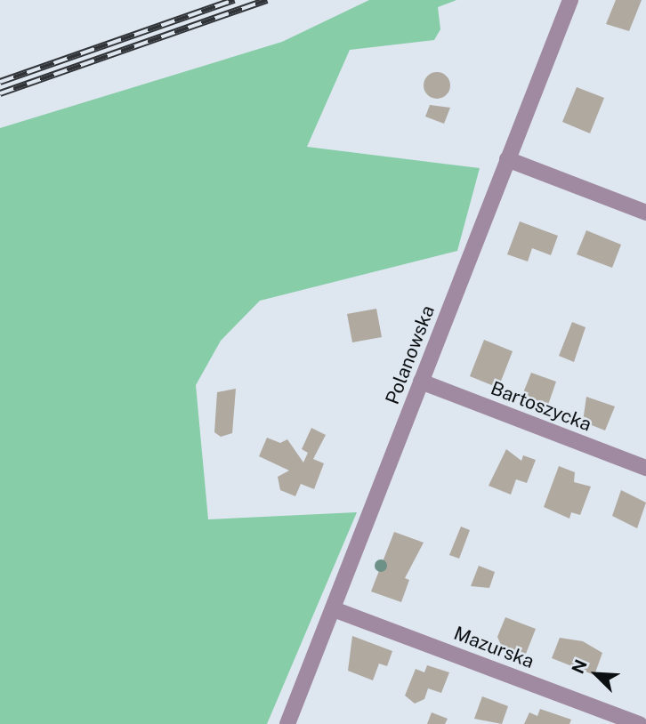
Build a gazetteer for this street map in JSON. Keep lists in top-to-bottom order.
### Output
{
  "streets": {
    "street": ["Polanowska", "Bartoszycka", "Mazurska"]
  },
  "crossings": [
    ["Polanowska", "Bartoszycka"],
    ["Polanowska", "Mazurska"]
  ],
  "north": "top left"
}
